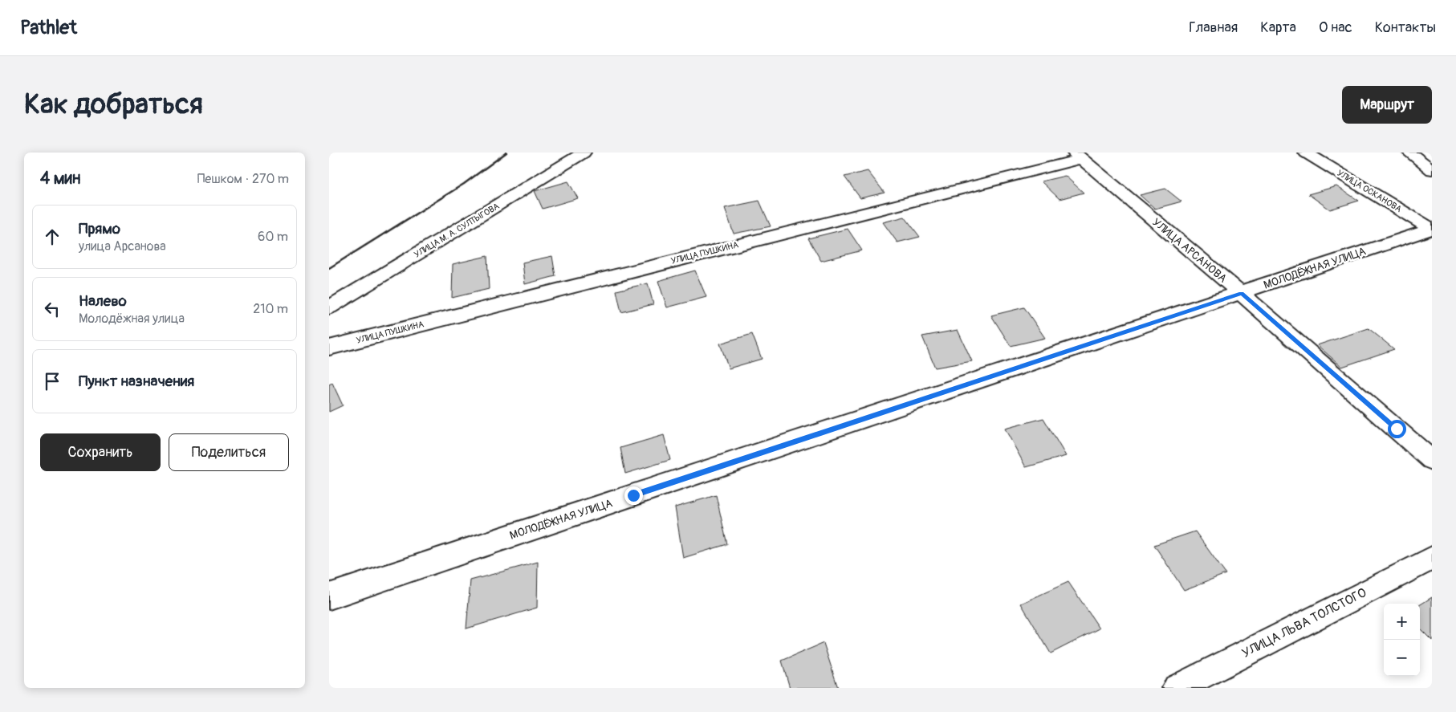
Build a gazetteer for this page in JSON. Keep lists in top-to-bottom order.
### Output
{
  "streets": {
    "street": [
      "УЛИЦА ОСКАНОВА",
      "УЛИЦА М. А. СУЛТЫГОВА",
      "УЛИЦА АРСАНОВА",
      "УЛИЦА ПУШКИНА",
      "МОЛОДЁЖНАЯ УЛИЦА",
      "УЛИЦА ЛЬВА ТОЛСТОГО"
    ]
  },
  "crossings": [
    ["УЛИЦА ОСКАНОВА", "МОЛОДЁЖНАЯ УЛИЦА"],
    ["УЛИЦА АРСАНОВА", "УЛИЦА ПУШКИНА"],
    ["УЛИЦА АРСАНОВА", "МОЛОДЁЖНАЯ УЛИЦА"]
  ],
  "page": {
    "header": "Pathlet",
    "nav": [
      "Главная",
      "Карта",
      "О нас",
      "Контакты"
    ],
    "buttons": [
      "Маршрут",
      ["Сохранить", "Поделиться"]
    ],
    "title": "Как добраться",
    "heading": ["4 мин", "Пешком · 270 m"],
    "list": [
      ["Прямо", "улица Арсанова", "60 m"],
      ["Налево", "Молодёжная улица", "210 m"],
      "Пункт назначения"
    ],
    "map_buttons": ["+", "−"]
  }
}
